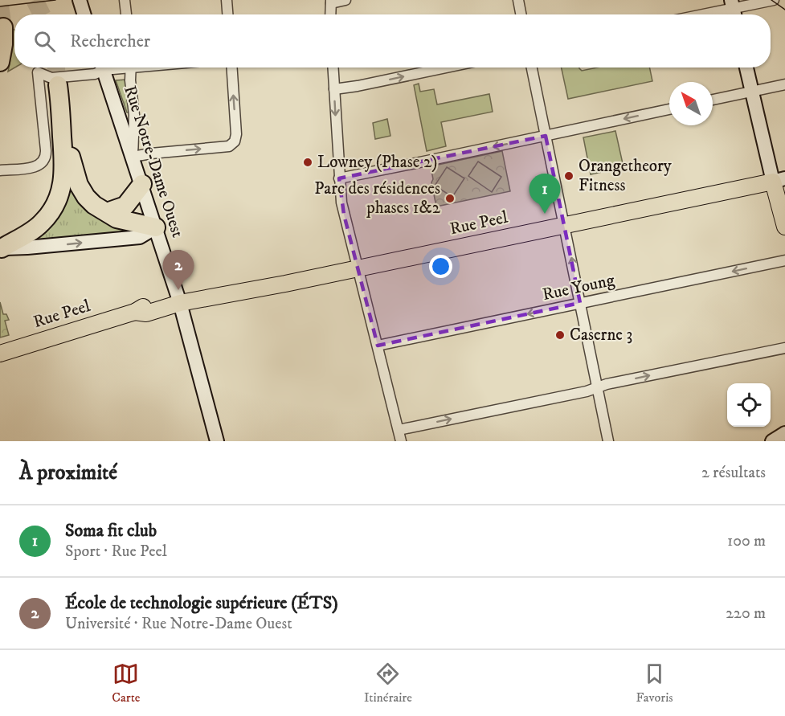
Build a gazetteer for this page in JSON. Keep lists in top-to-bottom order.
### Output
{
  "streets": {
    "main road": ["Rue Notre-Dame Ouest", "Rue Peel"],
    "street": ["Rue Young"]
  },
  "crossings": [
    ["Rue Notre-Dame Ouest", "Rue Peel"]
  ],
  "places": [
    "Lowney (Phase 2)",
    "Orangetheory Fitness",
    "Parc des résidences phases 1&2",
    "Caserne 3"
  ],
  "north": "top left",
  "page": {
    "search": "Rechercher",
    "pins": ["1", "2"],
    "heading": ["À proximité", "2 résultats"],
    "list": [
      {
        "mark": "1",
        "name": "Soma fit club",
        "note": "Sport · Rue Peel",
        "value": "100 m"
      },
      {
        "mark": "2",
        "name": "École de technologie supérieure (ÉTS)",
        "note": "Université · Rue Notre-Dame Ouest",
        "value": "220 m"
      }
    ],
    "nav": ["Carte", "Itinéraire", "Favoris"]
  }
}
